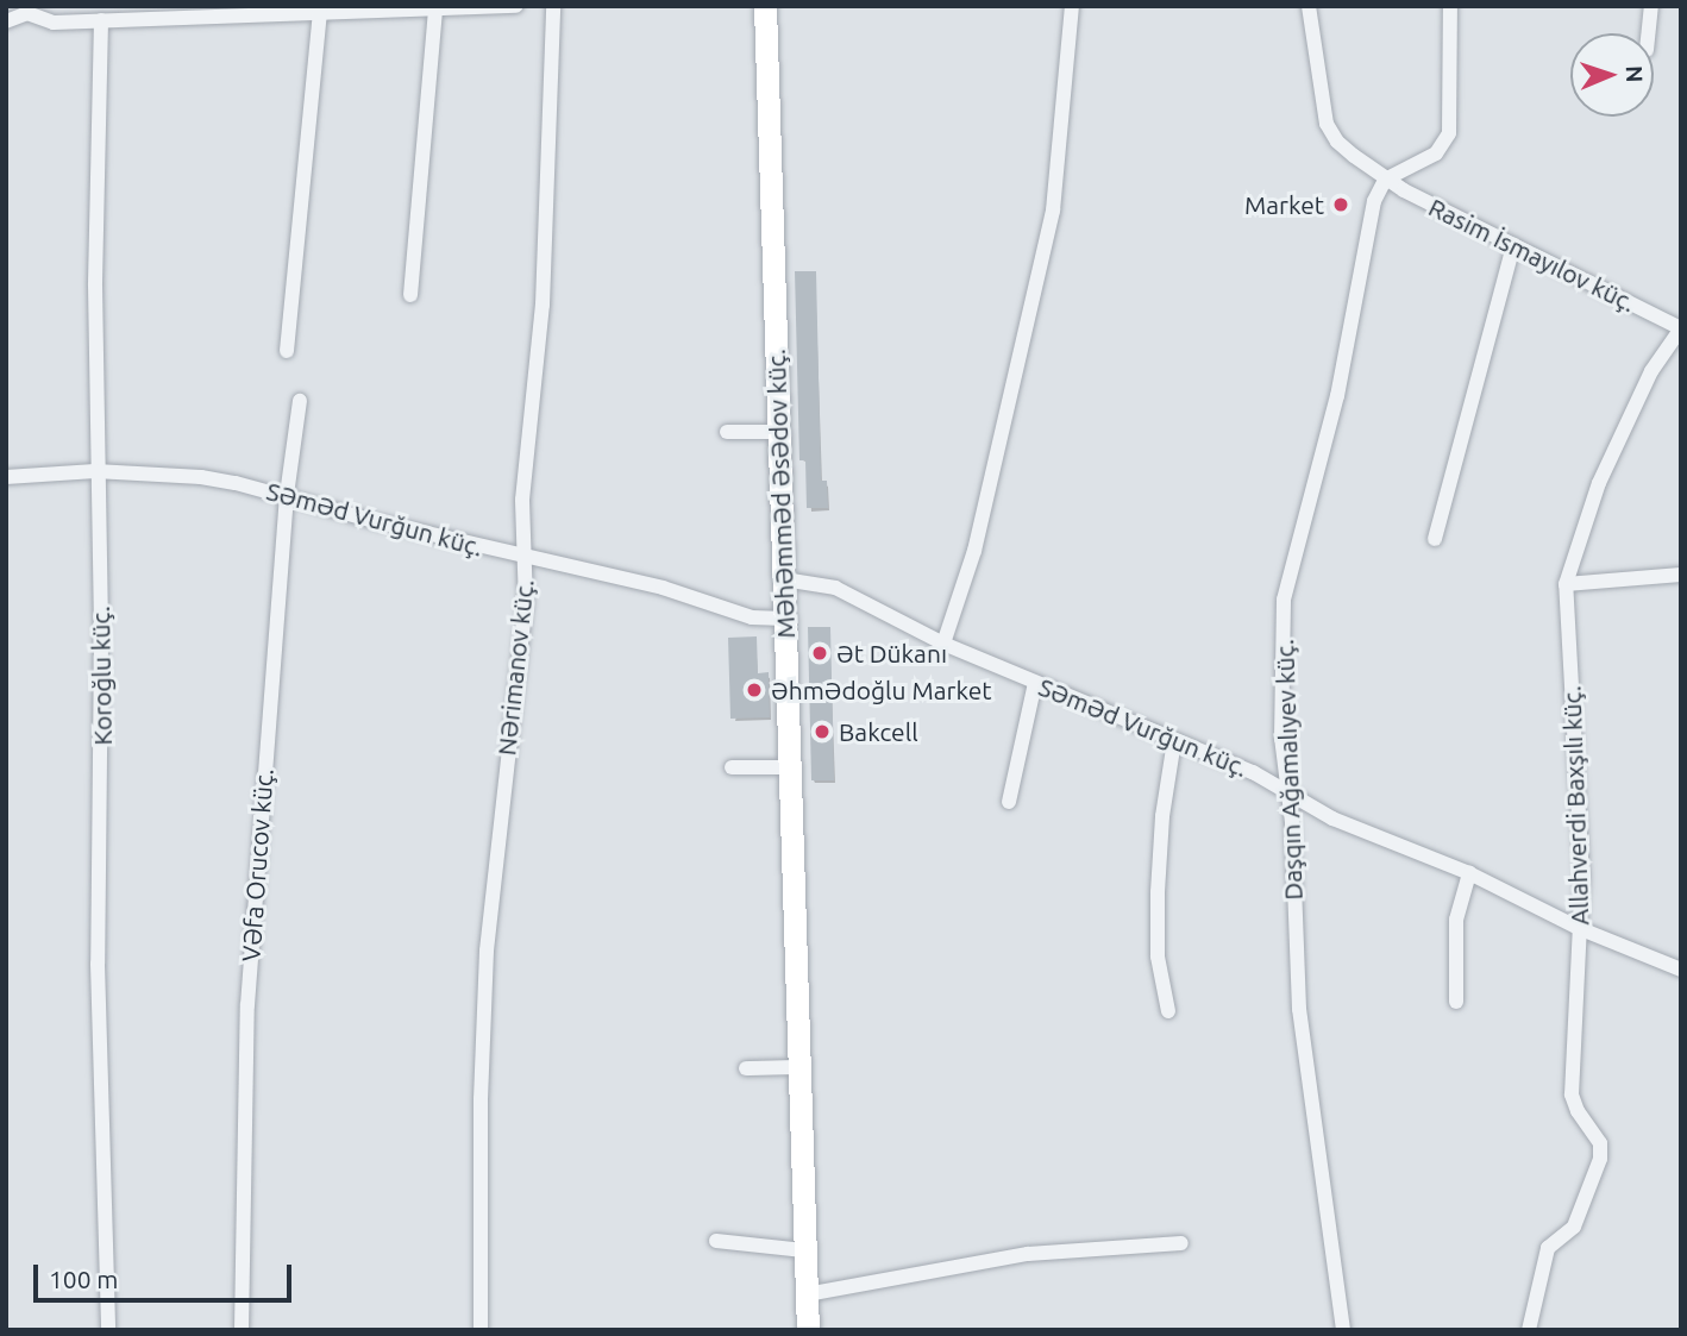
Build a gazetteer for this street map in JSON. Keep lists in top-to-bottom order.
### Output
{
  "streets": {
    "main road": ["Məhəmməd Əsədov küç."],
    "street": [
      "Rasim İsmayılov küç.",
      "Səməd Vurğun küç.",
      "Nərimanov küç.",
      "Koroğlu küç.",
      "Daşqın Ağamalıyev küç.",
      "Allahverdi Baxşılı küç.",
      "Vəfa Orucov küç."
    ]
  },
  "crossings": [
    ["Rasim İsmayılov küç.", "Daşqın Ağamalıyev küç."],
    ["Rasim İsmayılov küç.", "Allahverdi Baxşılı küç."],
    ["Məhəmməd Əsədov küç.", "Səməd Vurğun küç."],
    ["Səməd Vurğun küç.", "Nərimanov küç."],
    ["Səməd Vurğun küç.", "Koroğlu küç."],
    ["Səməd Vurğun küç.", "Daşqın Ağamalıyev küç."],
    ["Səməd Vurğun küç.", "Allahverdi Baxşılı küç."],
    ["Səməd Vurğun küç.", "Vəfa Orucov küç."]
  ],
  "places": [
    "Market",
    "Ət Dükanı",
    "Əhmədoğlu Market",
    "Bakcell"
  ],
  "scale_bar": "100 m",
  "north": "right"
}
